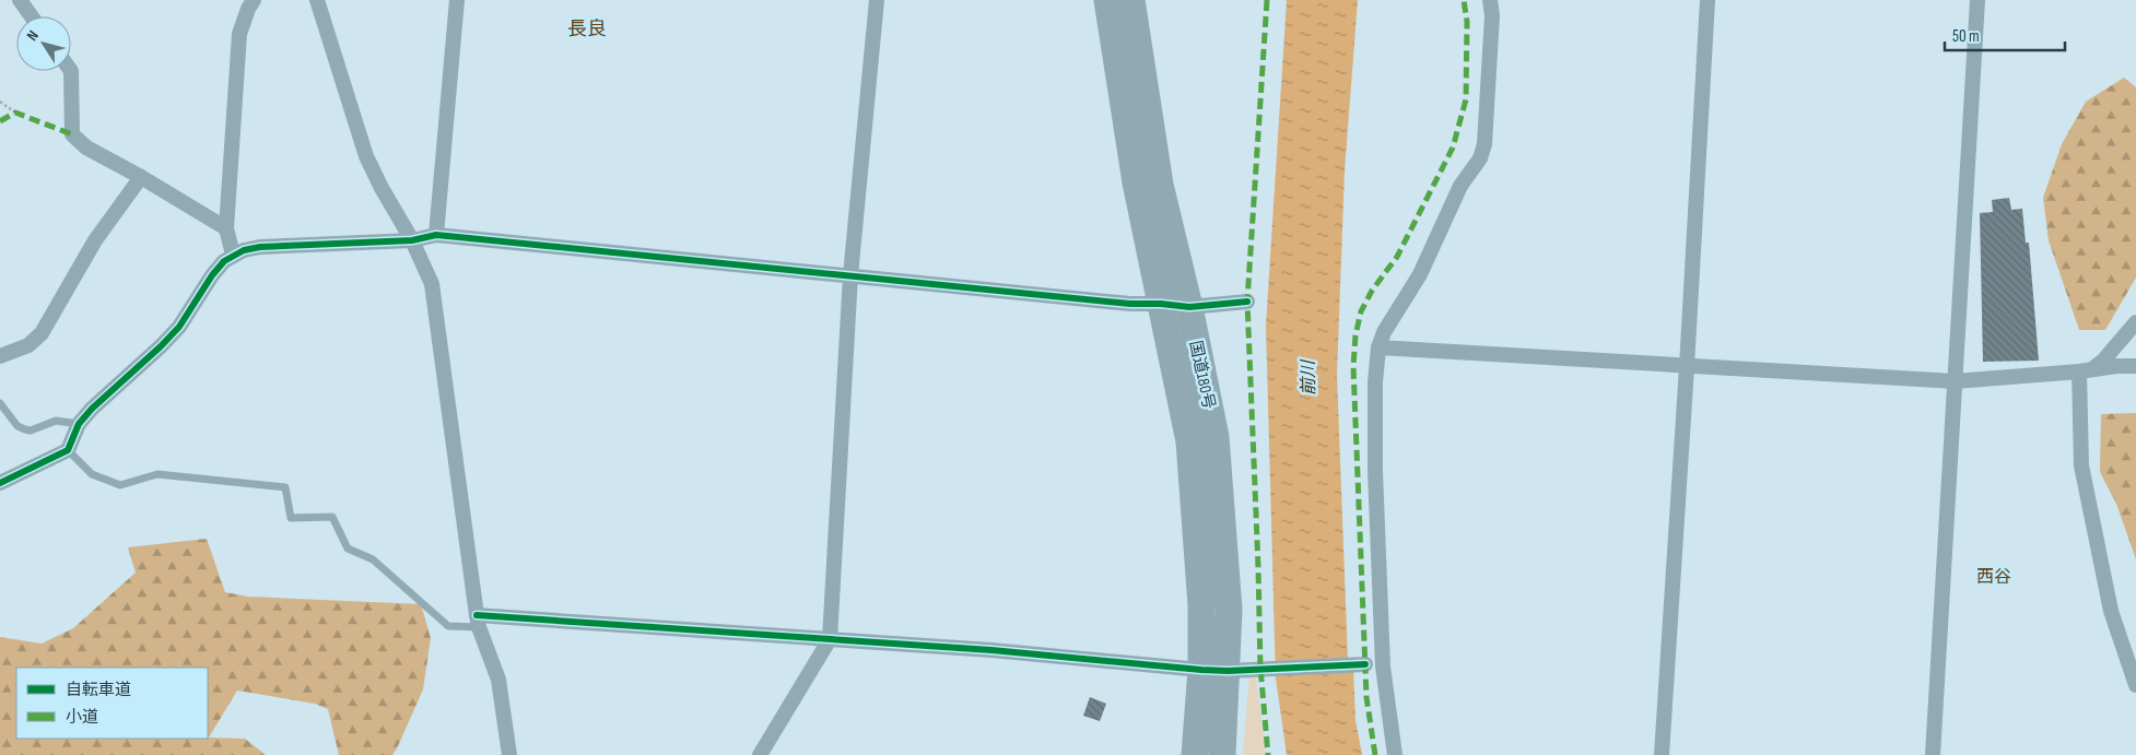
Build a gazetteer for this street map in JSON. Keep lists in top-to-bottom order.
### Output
{
  "streets": {
    "highway": ["国道180号"]
  },
  "districts": ["長良", "西谷"],
  "water": ["前川"],
  "legend": ["自転車道", "小道"],
  "scale_bar": "50 m",
  "north": "top left"
}
